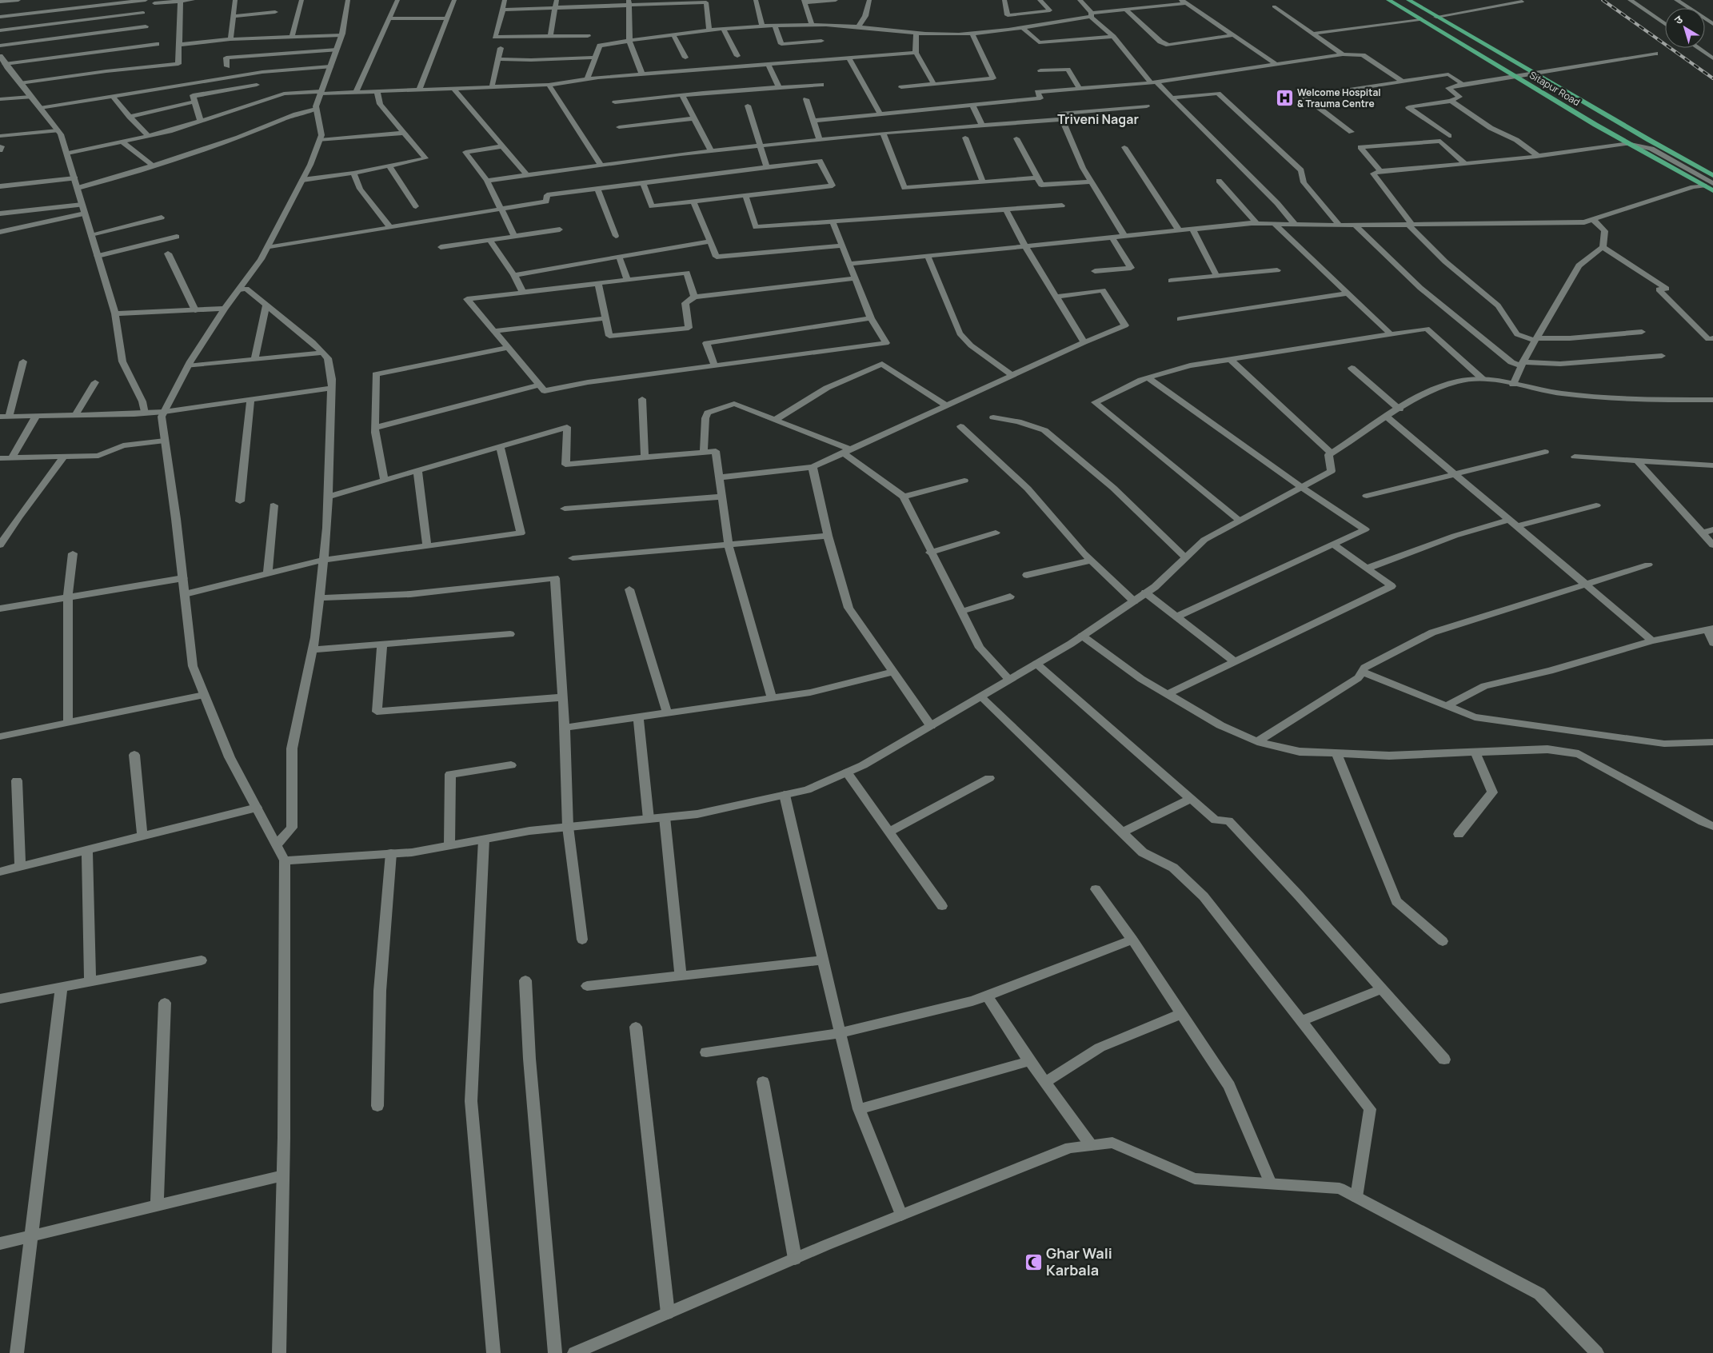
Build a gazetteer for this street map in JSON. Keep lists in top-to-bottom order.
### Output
{
  "streets": {
    "main road": ["Sitapur Road"]
  },
  "districts": ["Triveni Nagar"],
  "places": {
    "hospital": ["Welcome Hospital & Trauma Centre"],
    "mosque": ["Ghar Wali Karbala"]
  },
  "north": "top left"
}
